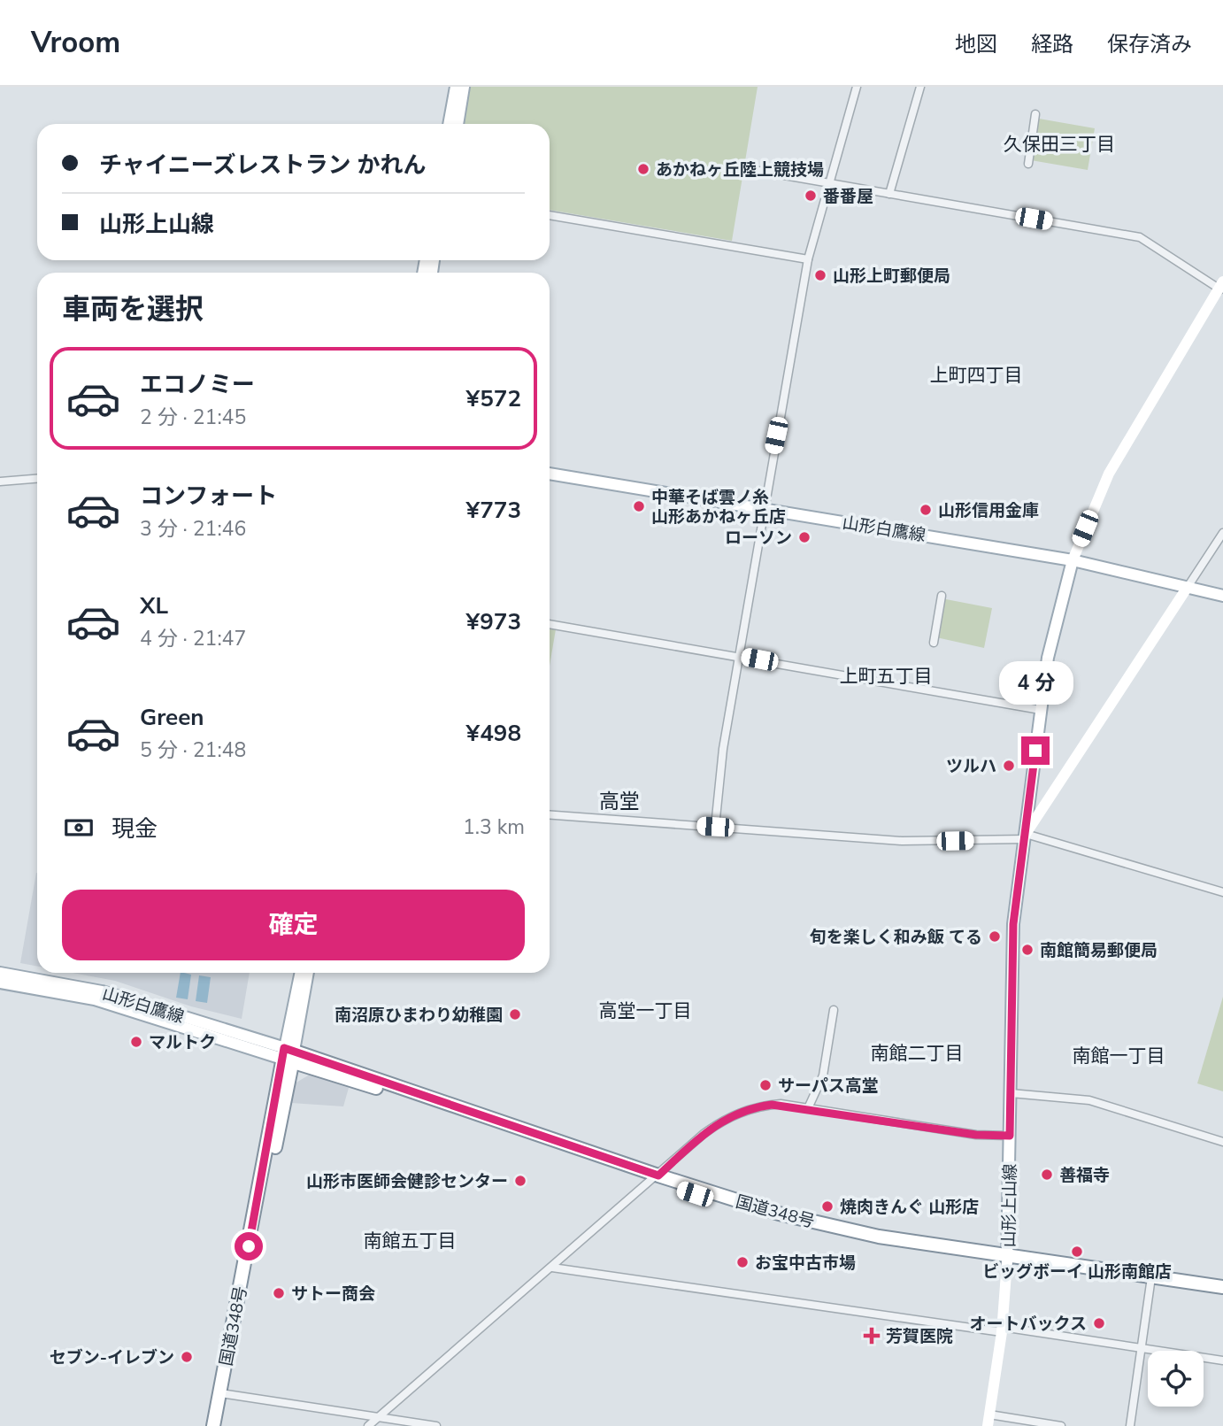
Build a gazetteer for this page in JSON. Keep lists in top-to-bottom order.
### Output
{
  "streets": {
    "highway": ["国道348号"],
    "main road": ["山形白鷹線", "山形上山線"]
  },
  "crossings": [
    ["山形白鷹線", "山形上山線"],
    ["山形白鷹線", "国道348号"],
    ["山形上山線", "国道348号"]
  ],
  "districts": [
    "久保田三丁目",
    "上町四丁目",
    "上町五丁目",
    "高堂",
    "高堂一丁目",
    "南館二丁目",
    "南館一丁目",
    "南館五丁目"
  ],
  "places": {
    "other": [
      "あかねヶ丘陸上競技場",
      "番番屋",
      "山形上町郵便局",
      "中華そば雲ノ糸 山形あかねヶ丘店",
      "山形信用金庫",
      "ローソン",
      "ツルハ",
      "旬を楽しく和み飯 てる",
      "南館簡易郵便局",
      "南沼原ひまわり幼稚園",
      "マルトク",
      "サーパス高堂",
      "善福寺",
      "山形市医師会健診センター",
      "焼肉きんぐ 山形店",
      "ビッグボーイ 山形南館店",
      "お宝中古市場",
      "サトー商会",
      "オートバックス",
      "セブン-イレブン"
    ],
    "health": ["芳賀医院"]
  },
  "page": {
    "header": "Vroom",
    "nav": ["地図", "経路", "保存済み"],
    "banner": ["チャイニーズレストラン かれん", "山形上山線"],
    "heading": "車両を選択",
    "list": [
      {
        "name": "エコノミー",
        "note": "2 分 · 21:45",
        "value": "¥572"
      },
      {
        "name": "コンフォート",
        "note": "3 分 · 21:46",
        "value": "¥773"
      },
      {
        "name": "XL",
        "note": "4 分 · 21:47",
        "value": "¥973"
      },
      {
        "name": "Green",
        "note": "5 分 · 21:48",
        "value": "¥498"
      }
    ],
    "bubble": "4 分",
    "pay": ["現金", "1.3 km"],
    "buttons": "確定"
  }
}
